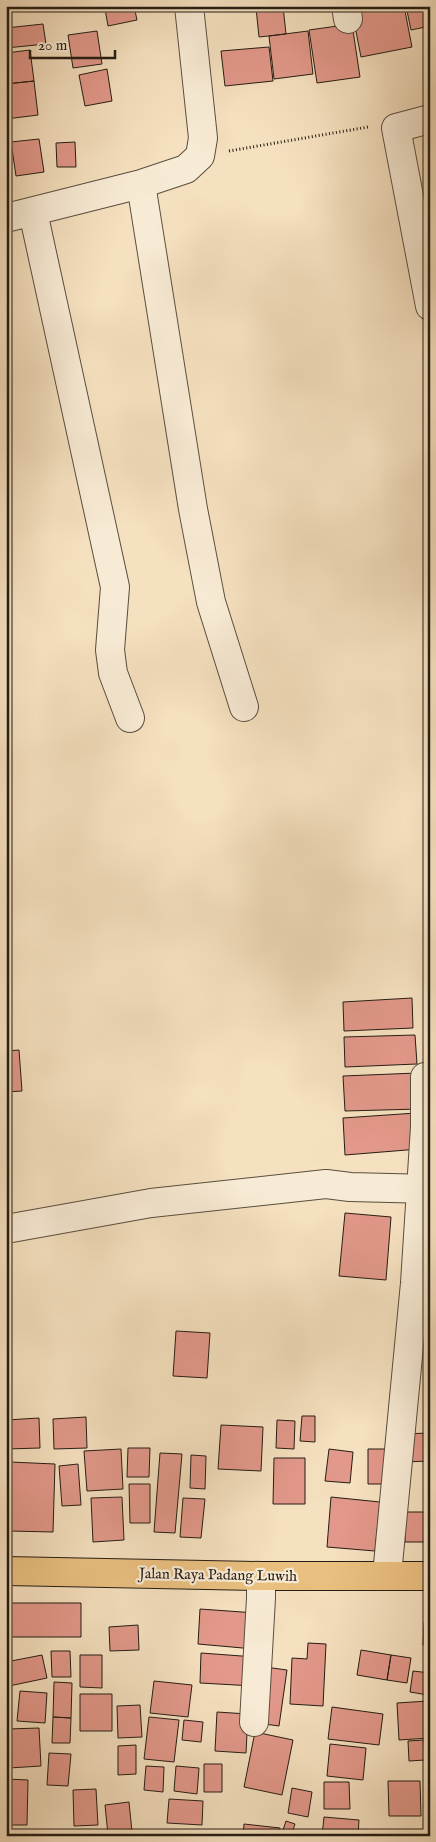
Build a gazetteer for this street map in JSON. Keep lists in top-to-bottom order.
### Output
{
  "streets": {
    "main road": ["Jalan Raya Padang Luwih"]
  },
  "scale_bar": "20 m"
}
